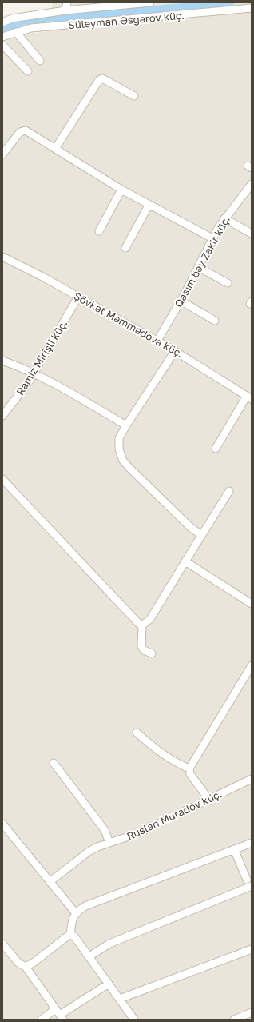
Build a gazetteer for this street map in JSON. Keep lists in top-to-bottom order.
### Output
{
  "streets": {
    "street": [
      "Süleyman Əsgərov küç.",
      "Qasım bəy Zakir küç.",
      "Şövkət Məmmədova küç.",
      "Ramiz Mirişli küç.",
      "Ruslan Muradov küç."
    ]
  },
  "crossings": [
    ["Qasım bəy Zakir küç.", "Şövkət Məmmədova küç."],
    ["Şövkət Məmmədova küç.", "Ramiz Mirişli küç."]
  ]
}
